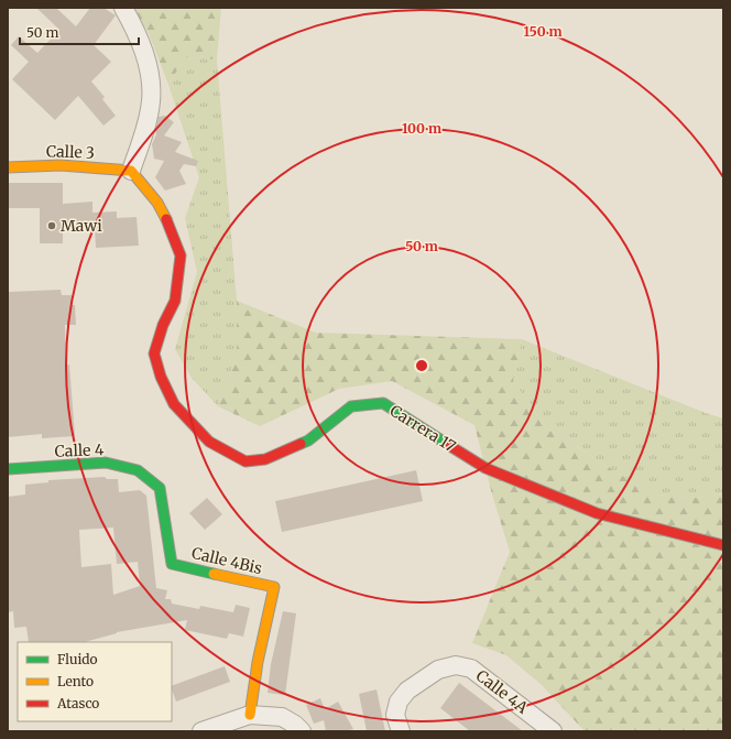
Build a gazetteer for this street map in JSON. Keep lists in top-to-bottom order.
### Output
{
  "streets": {
    "street": [
      "Calle 3",
      "Carrera 17",
      "Calle 4",
      "Calle 4Bis",
      "Calle 4A"
    ]
  },
  "crossings": [
    ["Calle 3", "Carrera 17"],
    ["Calle 4", "Calle 4Bis"]
  ],
  "places": ["Mawi"],
  "legend": ["Fluido", "Lento", "Atasco"],
  "scale_bar": "50 m",
  "rings": ["150 m", "100 m", "50 m"]
}
